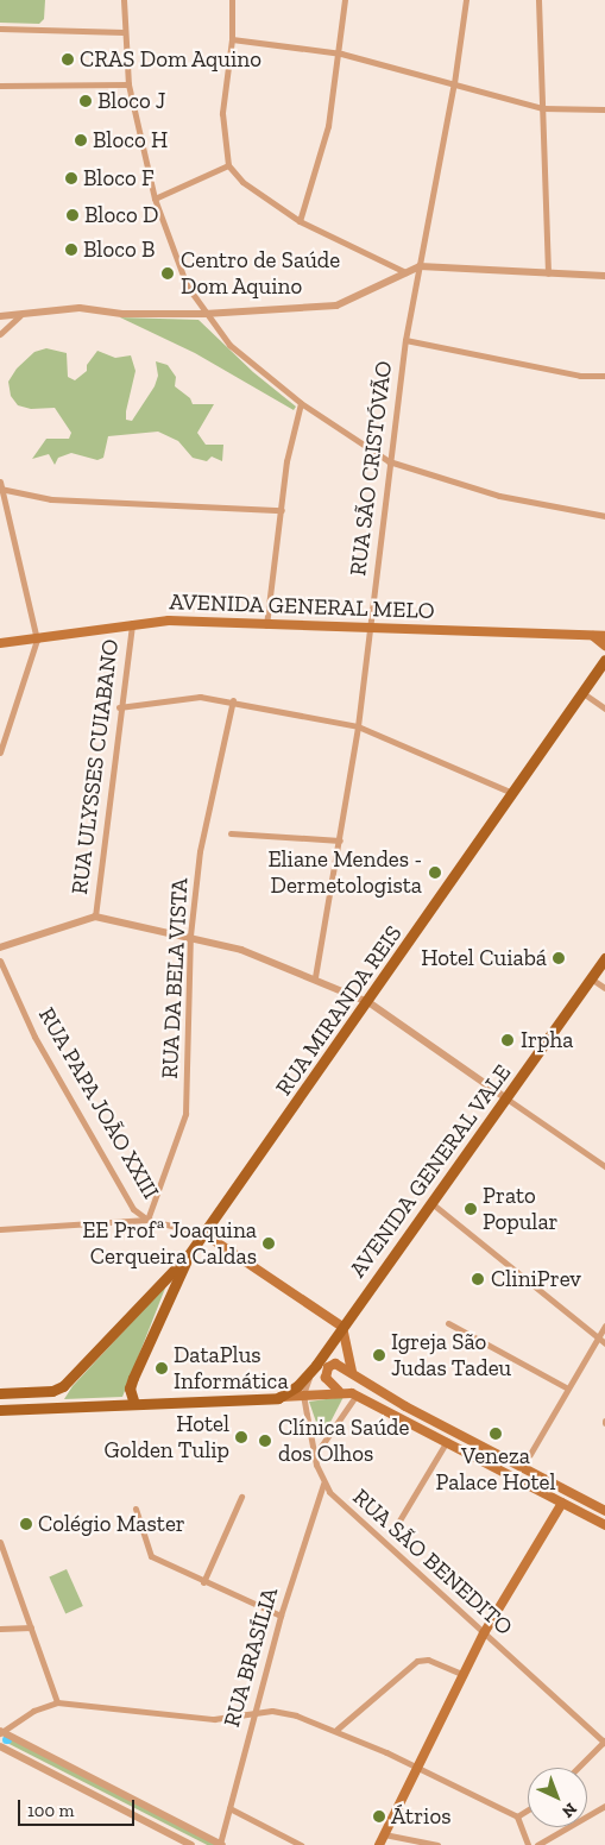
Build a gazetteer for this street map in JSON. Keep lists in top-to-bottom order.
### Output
{
  "streets": {
    "main road": [
      "AVENIDA GENERAL MELO",
      "RUA MIRANDA REIS",
      "RUA PAPA JOÃO XXIII",
      "AVENIDA GENERAL VALE"
    ],
    "street": [
      "RUA SÃO CRISTÓVÃO",
      "RUA ULYSSES CUIABANO",
      "RUA DA BELA VISTA",
      "RUA SÃO BENEDITO",
      "RUA BRASÍLIA"
    ]
  },
  "crossings": [
    ["RUA SÃO CRISTÓVÃO", "AVENIDA GENERAL MELO"],
    ["AVENIDA GENERAL MELO", "RUA ULYSSES CUIABANO"],
    ["RUA DA BELA VISTA", "RUA PAPA JOÃO XXIII"],
    ["RUA MIRANDA REIS", "RUA PAPA JOÃO XXIII"],
    ["RUA PAPA JOÃO XXIII", "AVENIDA GENERAL VALE"],
    ["RUA SÃO BENEDITO", "RUA BRASÍLIA"]
  ],
  "places": [
    "CRAS Dom Aquino",
    "Bloco J",
    "Bloco H",
    "Bloco F",
    "Bloco D",
    "Bloco B",
    "Centro de Saúde Dom Aquino",
    "Eliane Mendes - Dermetologista",
    "Hotel Cuiabá",
    "Irpha",
    "Prato Popular",
    "EE Profª Joaquina Cerqueira Caldas",
    "CliniPrev",
    "Igreja São Judas Tadeu",
    "DataPlus Informática",
    "Veneza Palace Hotel",
    "Hotel Golden Tulip",
    "Clínica Saúde dos Olhos",
    "Colégio Master",
    "Átrios"
  ],
  "scale_bar": "100 m",
  "north": "bottom right"
}
